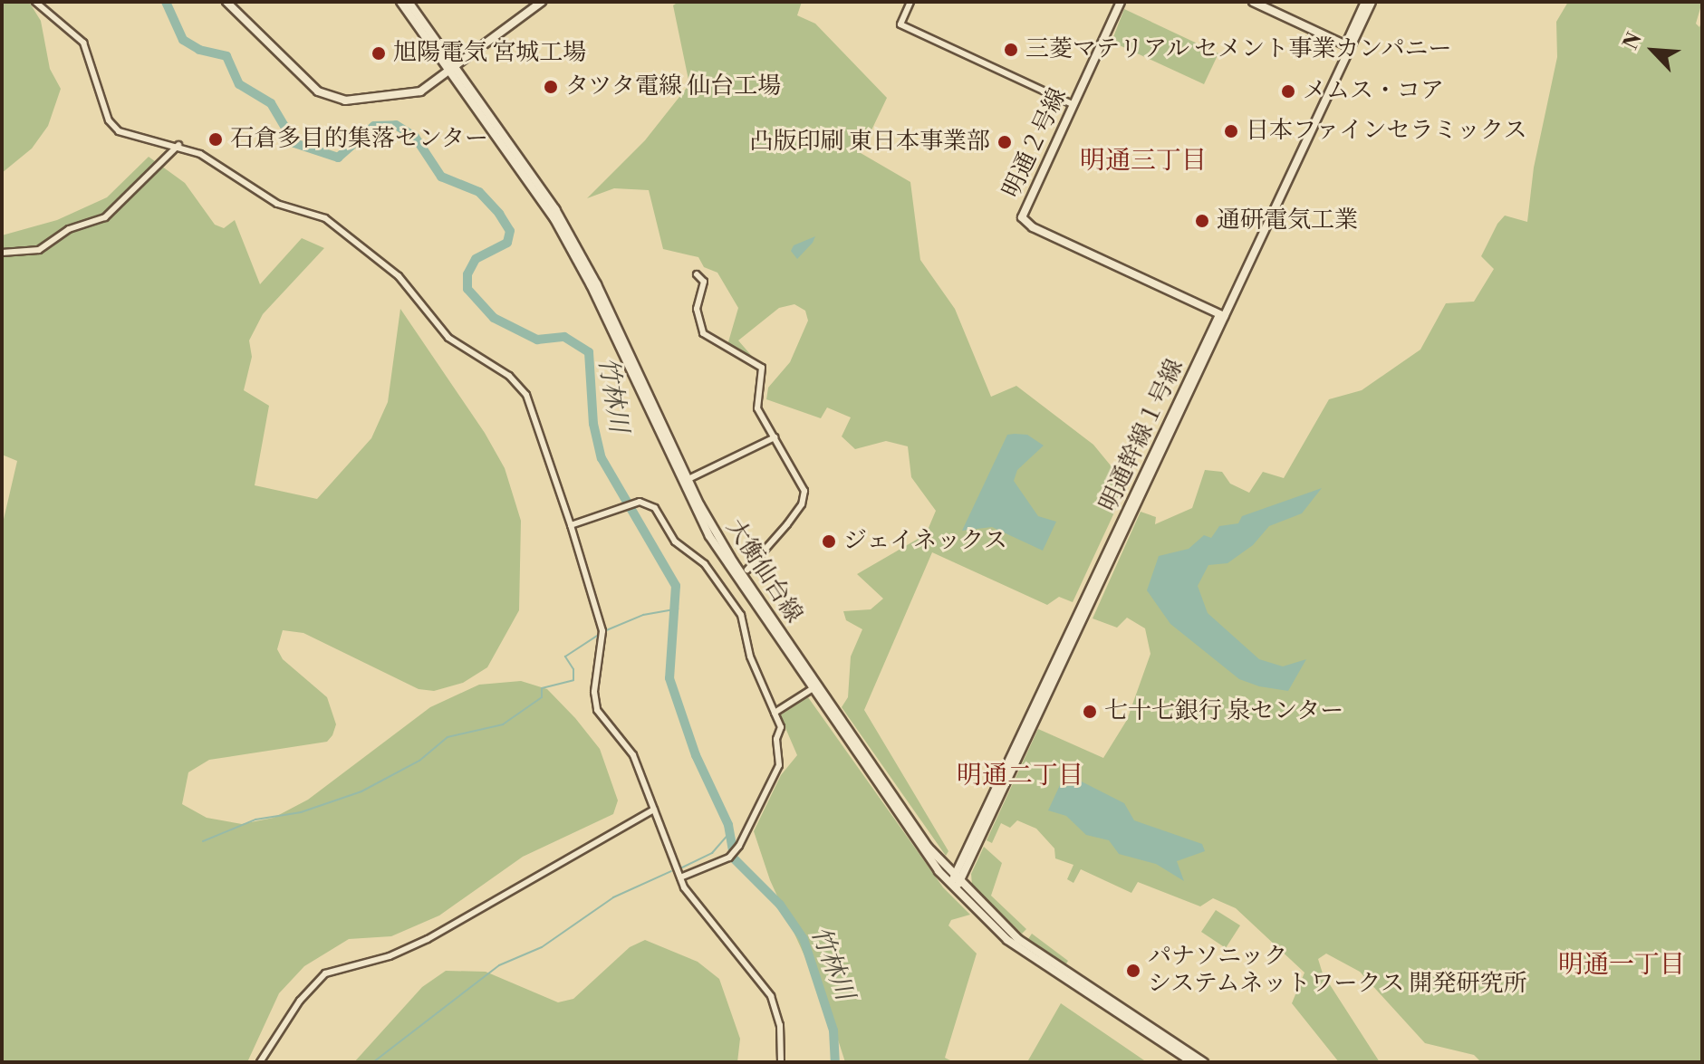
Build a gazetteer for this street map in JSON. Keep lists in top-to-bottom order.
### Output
{
  "streets": {
    "main road": ["明通２号線", "明通幹線１号線", "大衡仙台線"]
  },
  "crossings": [
    ["明通２号線", "明通幹線１号線"],
    ["明通幹線１号線", "大衡仙台線"]
  ],
  "districts": ["明通三丁目", "明通二丁目", "明通一丁目"],
  "water": ["竹林川"],
  "places": [
    "三菱マテリアル セメント事業カンパニー",
    "旭陽電気 宮城工場",
    "タツタ電線 仙台工場",
    "メムス・コア",
    "日本ファインセラミックス",
    "石倉多目的集落センター",
    "凸版印刷 東日本事業部",
    "通研電気工業",
    "ジェイネックス",
    "七十七銀行 泉センター",
    "パナソニック システムネットワークス 開発研究所"
  ],
  "north": "top left"
}
